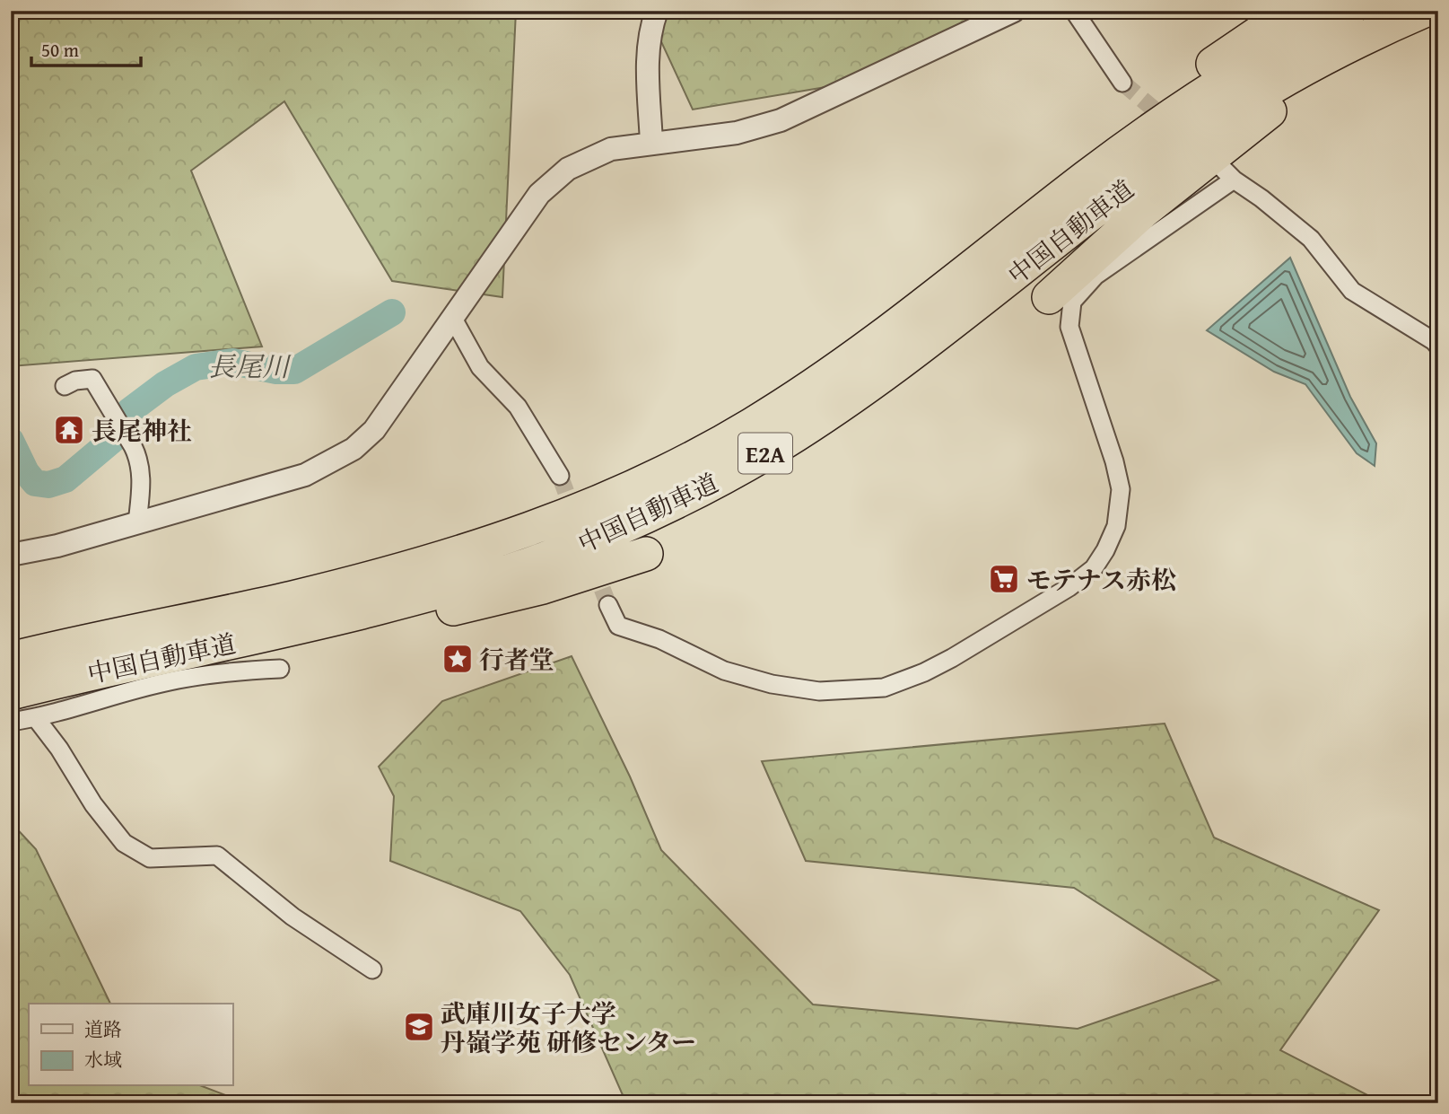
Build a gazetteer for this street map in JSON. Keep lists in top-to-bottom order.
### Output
{
  "streets": {
    "highway": ["中国自動車道", "E2A"]
  },
  "water": ["長尾川"],
  "places": {
    "temple": ["長尾神社"],
    "supermarket": ["モテナス赤松"],
    "place": ["行者堂"],
    "school or university": ["武庫川女子大学 丹嶺学苑 研修センター"]
  },
  "legend": ["道路", "水域"],
  "scale_bar": "50 m"
}
